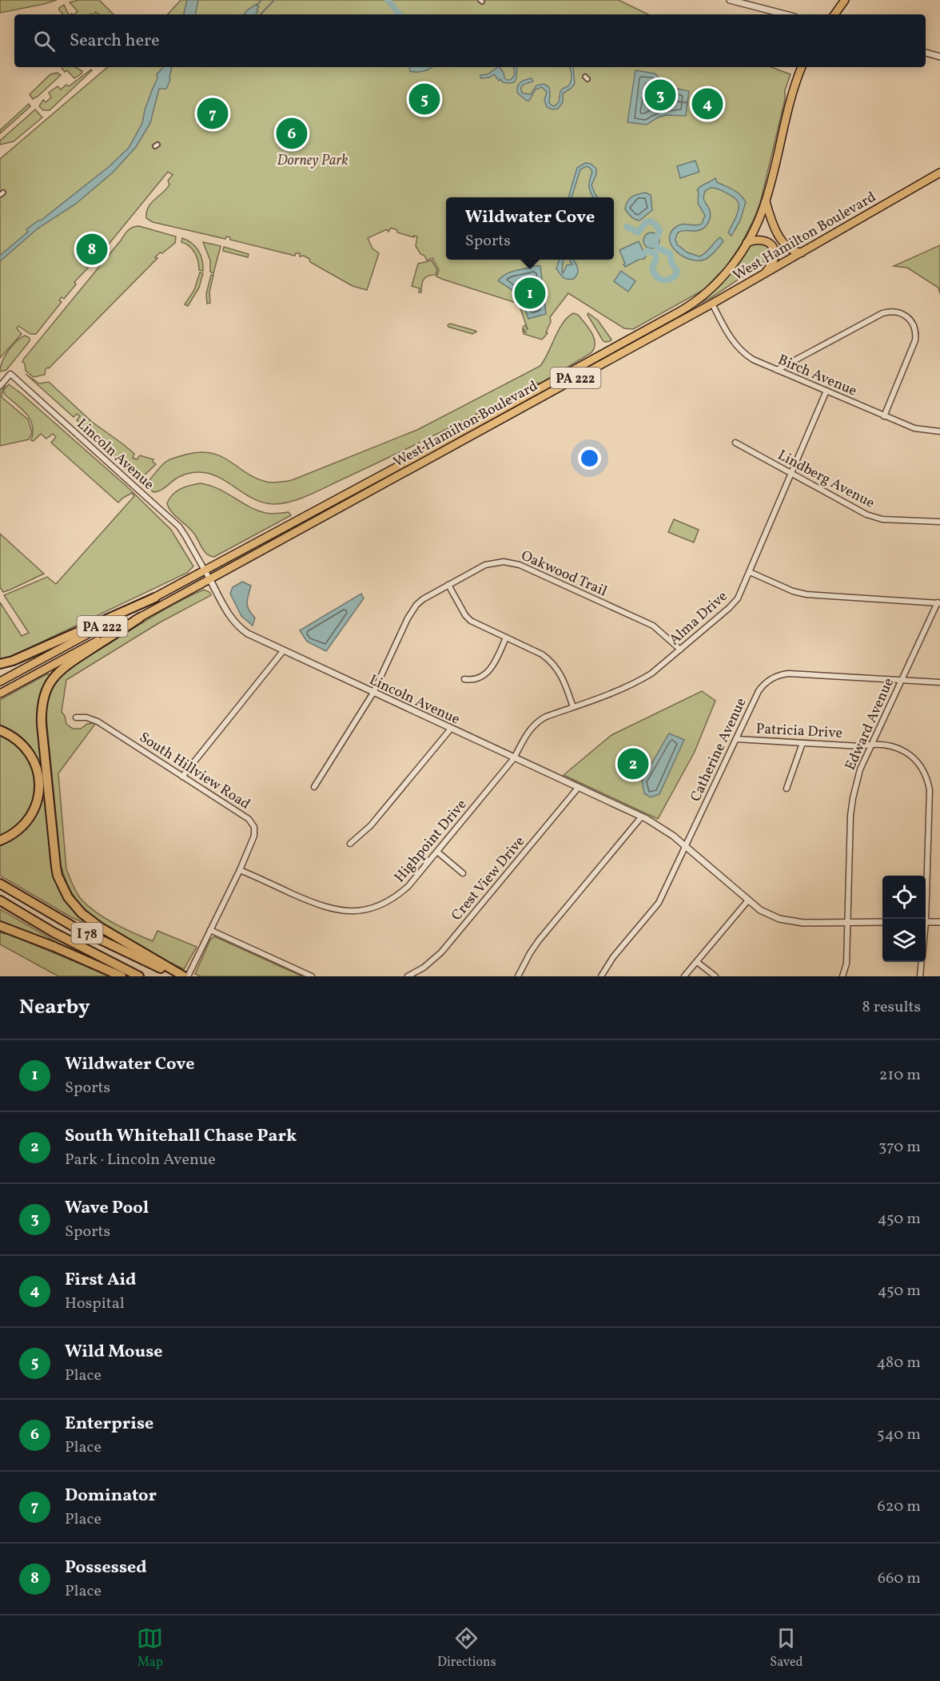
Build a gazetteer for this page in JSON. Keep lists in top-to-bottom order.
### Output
{
  "streets": {
    "highway": ["I 78"],
    "main road": ["West Hamilton Boulevard", "PA 222"],
    "street": [
      "Birch Avenue",
      "Lincoln Avenue",
      "Lindberg Avenue",
      "Oakwood Trail",
      "Alma Drive",
      "Edward Avenue",
      "Patricia Drive",
      "Catherine Avenue",
      "South Hillview Road",
      "Highpoint Drive",
      "Crest View Drive"
    ]
  },
  "crossings": [
    ["West Hamilton Boulevard", "Birch Avenue"],
    ["West Hamilton Boulevard", "PA 222"],
    ["West Hamilton Boulevard", "Lincoln Avenue"],
    ["Birch Avenue", "Alma Drive"],
    ["Lincoln Avenue", "Oakwood Trail"],
    ["Lincoln Avenue", "Alma Drive"],
    ["Lincoln Avenue", "Edward Avenue"],
    ["Lincoln Avenue", "Catherine Avenue"],
    ["Lincoln Avenue", "Highpoint Drive"],
    ["Lincoln Avenue", "Crest View Drive"],
    ["Lindberg Avenue", "Alma Drive"],
    ["Oakwood Trail", "Alma Drive"],
    ["Alma Drive", "Highpoint Drive"],
    ["Edward Avenue", "Patricia Drive"],
    ["Edward Avenue", "Catherine Avenue"],
    ["Patricia Drive", "Catherine Avenue"],
    ["South Hillview Road", "Highpoint Drive"]
  ],
  "parks": ["Dorney Park"],
  "page": {
    "search": "Search here",
    "pins": [
      "3",
      "5",
      "4",
      "7",
      "6",
      "8",
      "1",
      "2"
    ],
    "popup": ["Wildwater Cove", "Sports"],
    "heading": ["Nearby", "8 results"],
    "list": [
      {
        "mark": "1",
        "name": "Wildwater Cove",
        "note": "Sports",
        "value": "210 m"
      },
      {
        "mark": "2",
        "name": "South Whitehall Chase Park",
        "note": "Park · Lincoln Avenue",
        "value": "370 m"
      },
      {
        "mark": "3",
        "name": "Wave Pool",
        "note": "Sports",
        "value": "450 m"
      },
      {
        "mark": "4",
        "name": "First Aid",
        "note": "Hospital",
        "value": "450 m"
      },
      {
        "mark": "5",
        "name": "Wild Mouse",
        "note": "Place",
        "value": "480 m"
      },
      {
        "mark": "6",
        "name": "Enterprise",
        "note": "Place",
        "value": "540 m"
      },
      {
        "mark": "7",
        "name": "Dominator",
        "note": "Place",
        "value": "620 m"
      },
      {
        "mark": "8",
        "name": "Possessed",
        "note": "Place",
        "value": "660 m"
      }
    ],
    "nav": ["Map", "Directions", "Saved"]
  }
}
